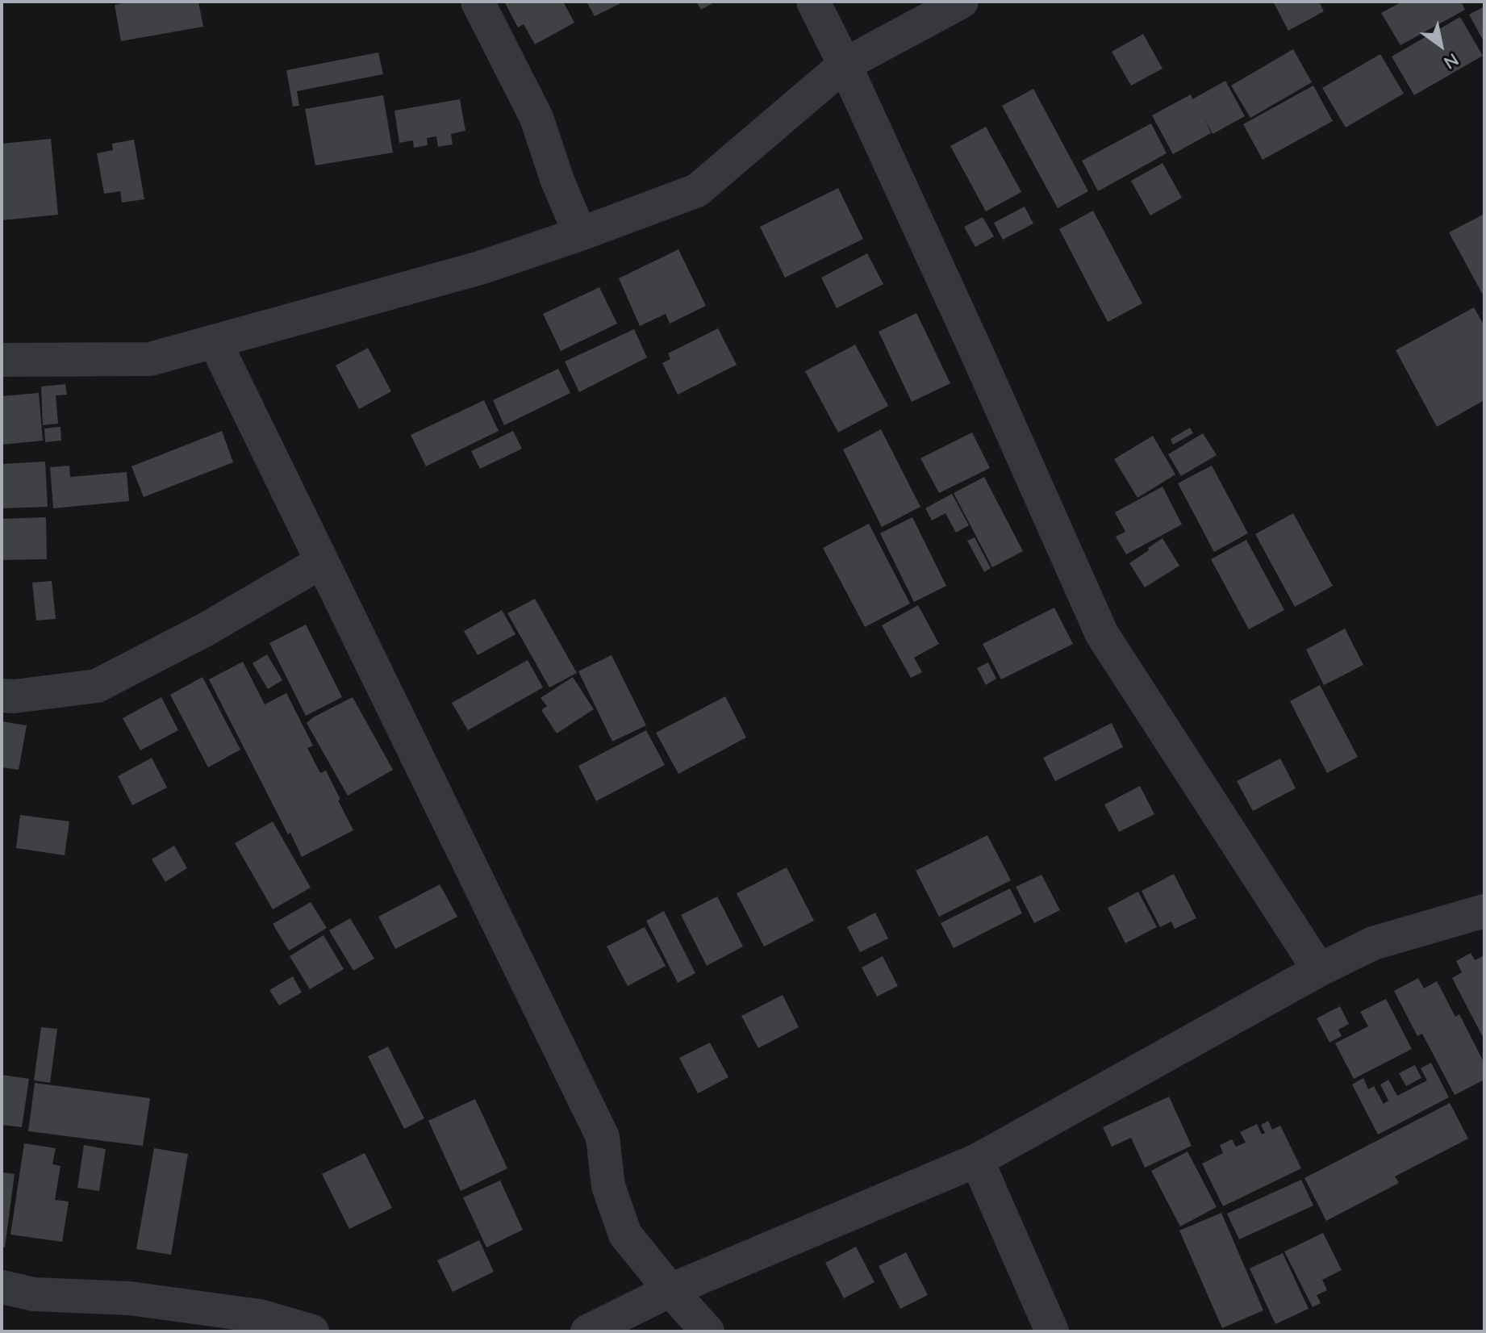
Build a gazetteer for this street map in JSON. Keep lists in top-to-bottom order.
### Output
{
  "north": "bottom right"
}
